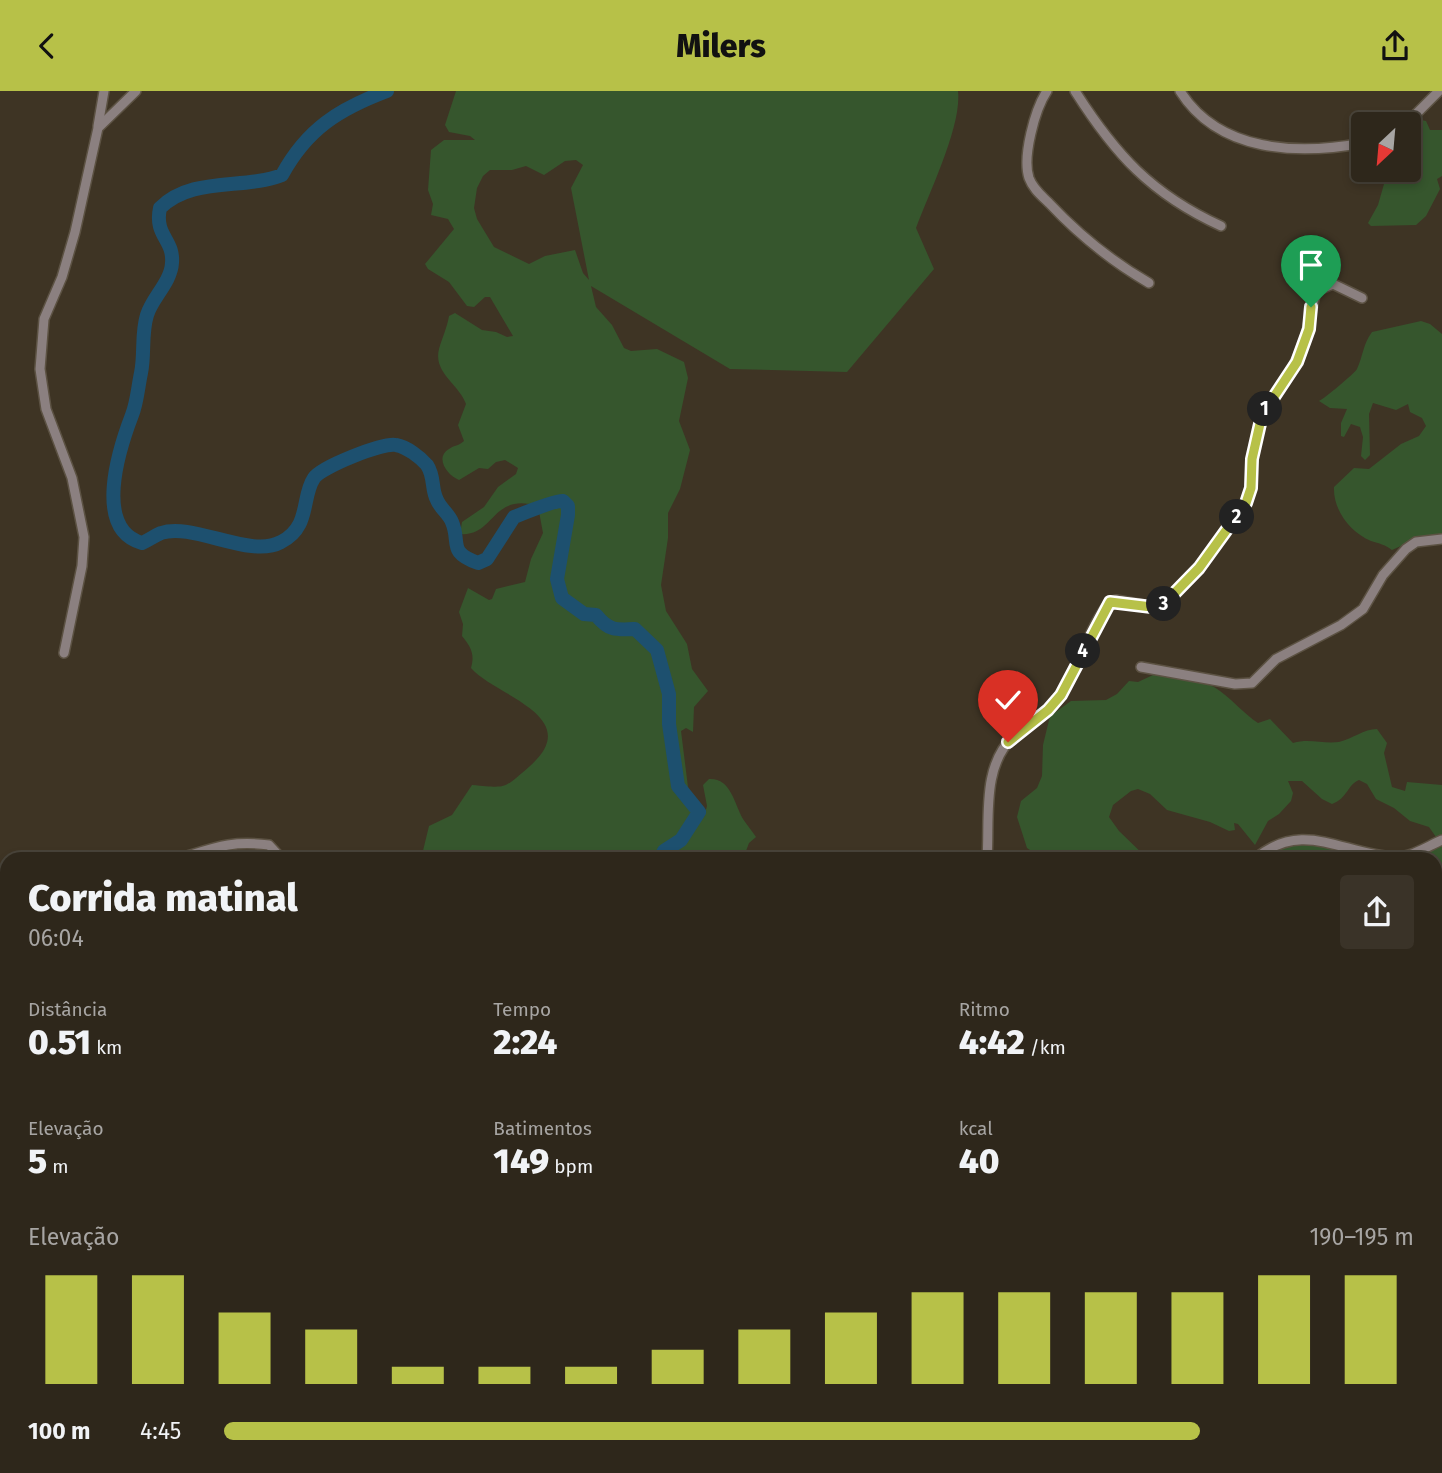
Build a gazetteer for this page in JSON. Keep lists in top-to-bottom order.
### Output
{
  "north": "bottom left",
  "page": {
    "header": "Milers",
    "pins": [
      "1",
      "2",
      "3",
      "4"
    ],
    "heading": ["Corrida matinal", "06:04"],
    "stats": [
      ["Distância", "0.51 km"],
      ["Tempo", "2:24"],
      ["Ritmo", "4:42 /km"],
      ["Elevação", "5 m"],
      ["Batimentos", "149 bpm"],
      ["kcal", "40"]
    ],
    "chart": ["Elevação", "190–195 m"],
    "list": [
      {
        "name": "100 m",
        "note": "4:45"
      }
    ]
  }
}
